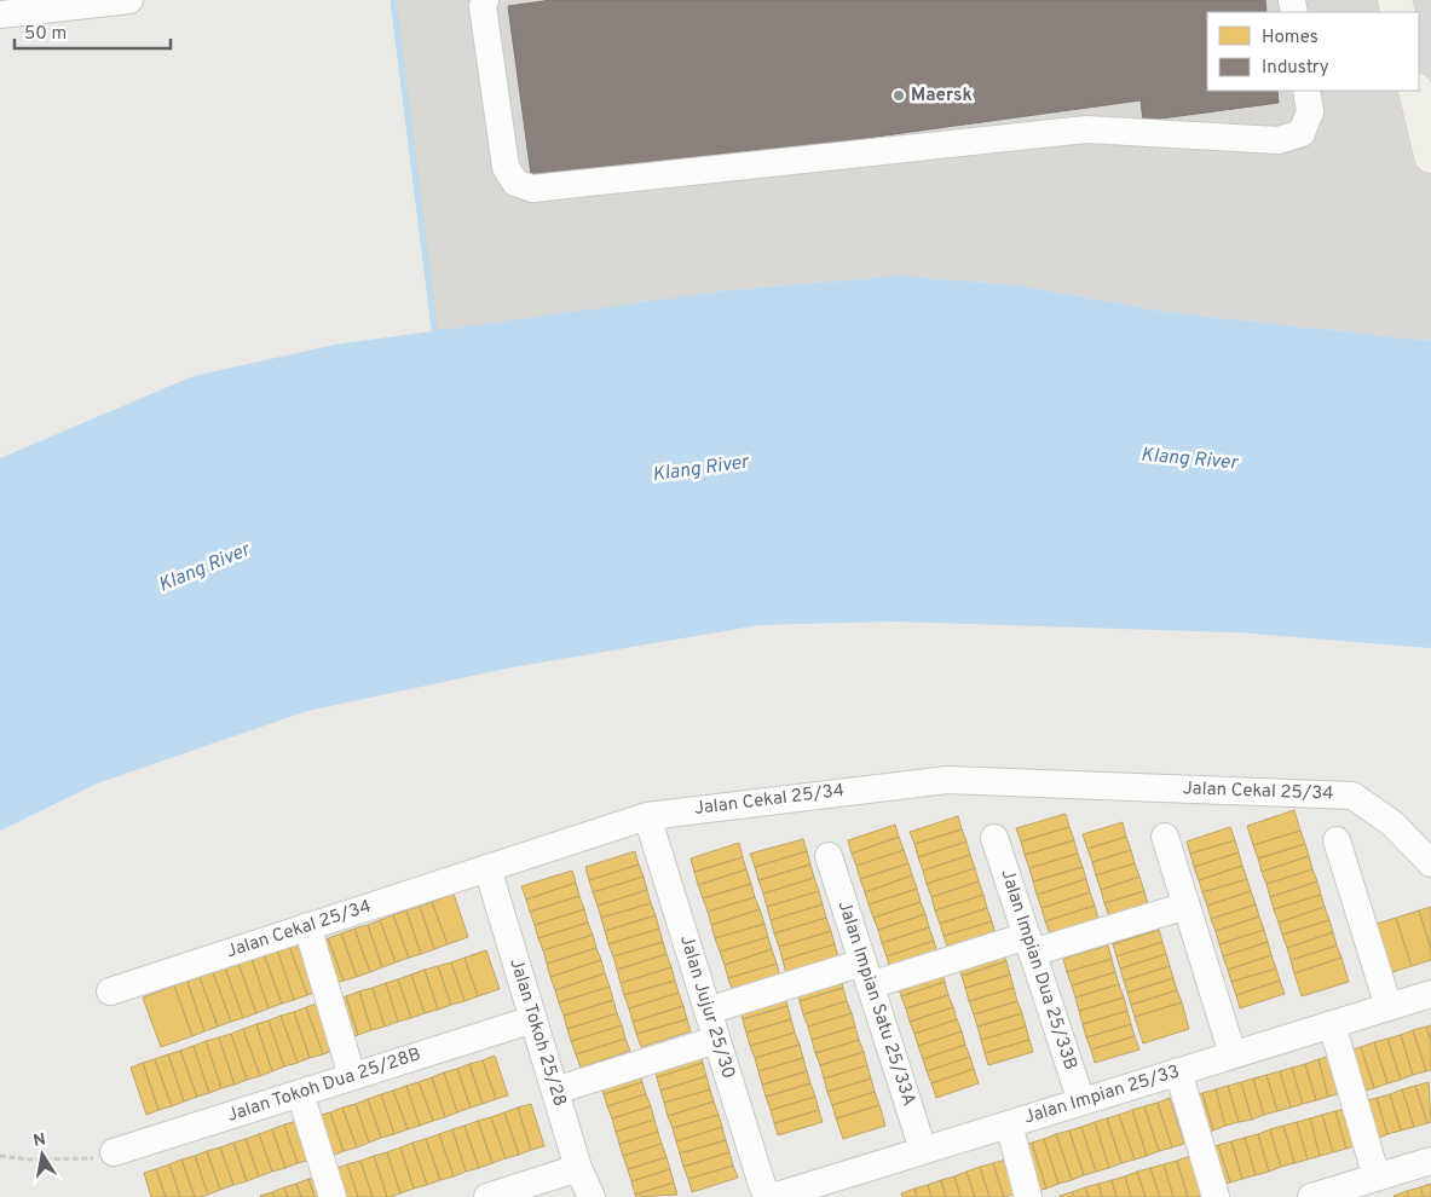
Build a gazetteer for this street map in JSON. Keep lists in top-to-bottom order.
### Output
{
  "streets": {
    "street": [
      "Jalan Cekal 25/34",
      "Jalan Impian Dua 25/33B",
      "Jalan Impian Satu 25/33A",
      "Jalan Jujur 25/30",
      "Jalan Tokoh 25/28",
      "Jalan Tokoh Dua 25/28B",
      "Jalan Impian 25/33"
    ]
  },
  "crossings": [
    ["Jalan Cekal 25/34", "Jalan Jujur 25/30"],
    ["Jalan Cekal 25/34", "Jalan Tokoh 25/28"],
    ["Jalan Impian Dua 25/33B", "Jalan Impian 25/33"],
    ["Jalan Impian Satu 25/33A", "Jalan Impian 25/33"],
    ["Jalan Jujur 25/30", "Jalan Impian 25/33"],
    ["Jalan Tokoh 25/28", "Jalan Tokoh Dua 25/28B"]
  ],
  "water": ["Klang River"],
  "places": ["Maersk"],
  "legend": ["Homes", "Industry"],
  "scale_bar": "50 m",
  "north": "top"
}
